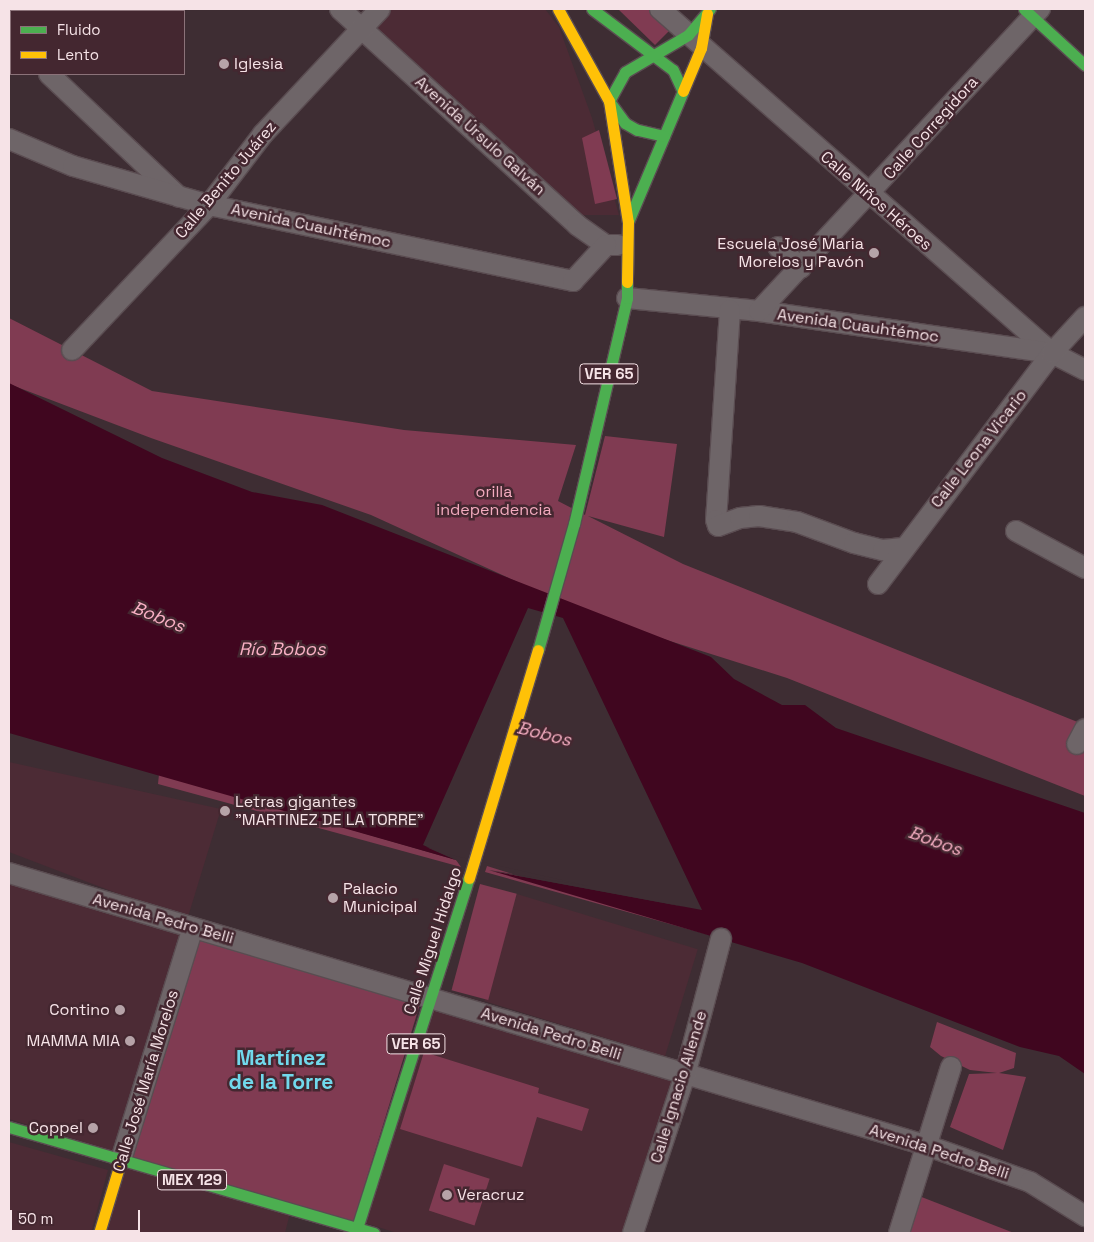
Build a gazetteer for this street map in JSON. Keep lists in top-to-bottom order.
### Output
{
  "streets": {
    "main road": [
      "VER 65",
      "Calle Miguel Hidalgo",
      "Calle José María Morelos",
      "MEX 129"
    ],
    "street": [
      "Calle Corregidora",
      "Avenida Úrsulo Galván",
      "Calle Benito Juárez",
      "Calle Niños Héroes",
      "Avenida Cuauhtémoc",
      "Calle Leona Vicario",
      "Avenida Pedro Belli",
      "Calle Ignacio Allende"
    ]
  },
  "crossings": [
    ["Calle Corregidora", "Calle Niños Héroes"],
    ["Calle Corregidora", "Avenida Cuauhtémoc"],
    ["Avenida Úrsulo Galván", "Calle Benito Juárez"],
    ["Avenida Úrsulo Galván", "Avenida Cuauhtémoc"],
    ["Calle Benito Juárez", "Avenida Cuauhtémoc"],
    ["Calle Niños Héroes", "Avenida Cuauhtémoc"],
    ["Calle Niños Héroes", "Calle Leona Vicario"],
    ["Avenida Cuauhtémoc", "VER 65"],
    ["Avenida Cuauhtémoc", "Calle Leona Vicario"],
    ["Avenida Cuauhtémoc", "Calle Miguel Hidalgo"],
    ["VER 65", "Calle Miguel Hidalgo"],
    ["Avenida Pedro Belli", "Calle Miguel Hidalgo"],
    ["Avenida Pedro Belli", "Calle José María Morelos"],
    ["Avenida Pedro Belli", "Calle Ignacio Allende"],
    ["Calle Miguel Hidalgo", "MEX 129"],
    ["Calle José María Morelos", "MEX 129"]
  ],
  "districts": ["Martínez de la Torre"],
  "water": ["Bobos", "Río Bobos"],
  "parks": ["orilla independencia"],
  "places": [
    "Iglesia",
    "Escuela José Maria Morelos y Pavón",
    "Letras gigantes \"MARTINEZ DE LA TORRE\"",
    "Palacio Municipal",
    "Contino",
    "MAMMA MIA",
    "Coppel",
    "Veracruz"
  ],
  "legend": ["Fluido", "Lento"],
  "scale_bar": "50 m"
}
